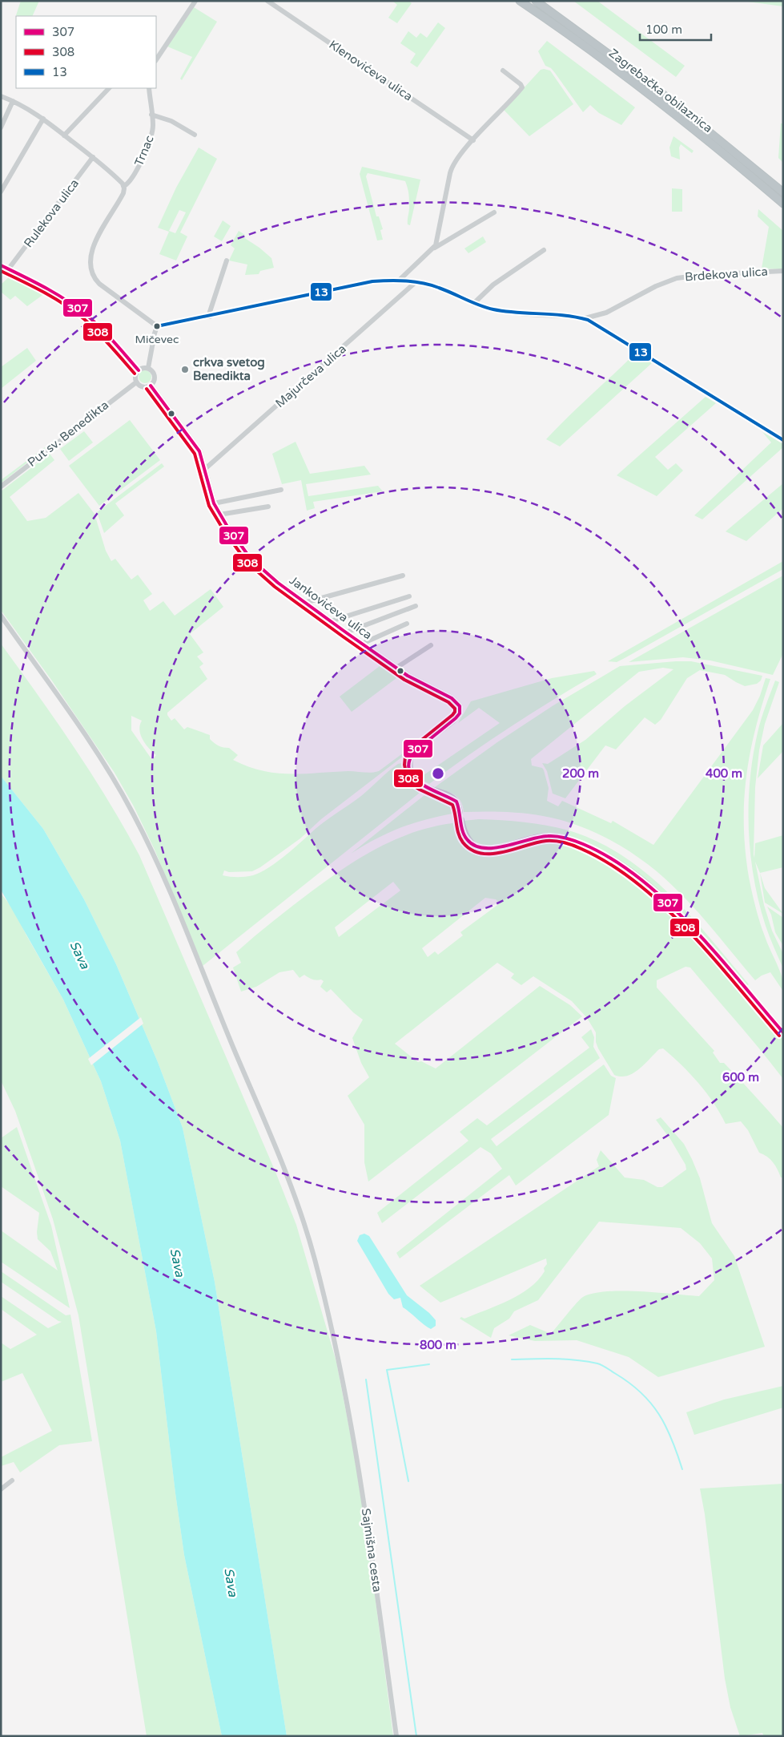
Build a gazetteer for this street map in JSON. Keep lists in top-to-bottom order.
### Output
{
  "streets": {
    "highway": ["Zagrebačka obilaznica"],
    "main road": ["Jankovićeva ulica"],
    "street": [
      "Klenovićeva ulica",
      "Trnac",
      "Rulekova ulica",
      "Brdekova ulica",
      "Majurčeva ulica",
      "Put sv. Benedikta",
      "Sajmišna cesta"
    ]
  },
  "crossings": [
    ["Majurčeva ulica", "Jankovićeva ulica"],
    ["Put sv. Benedikta", "Jankovićeva ulica"]
  ],
  "water": ["Sava"],
  "places": ["Mičevec", "crkva svetog Benedikta"],
  "lines": ["transit line 307", "transit line 308", "transit line 13"],
  "legend": ["307", "308", "13"],
  "scale_bar": "100 m",
  "rings": [
    "200 m",
    "400 m",
    "600 m",
    "800 m"
  ]
}
